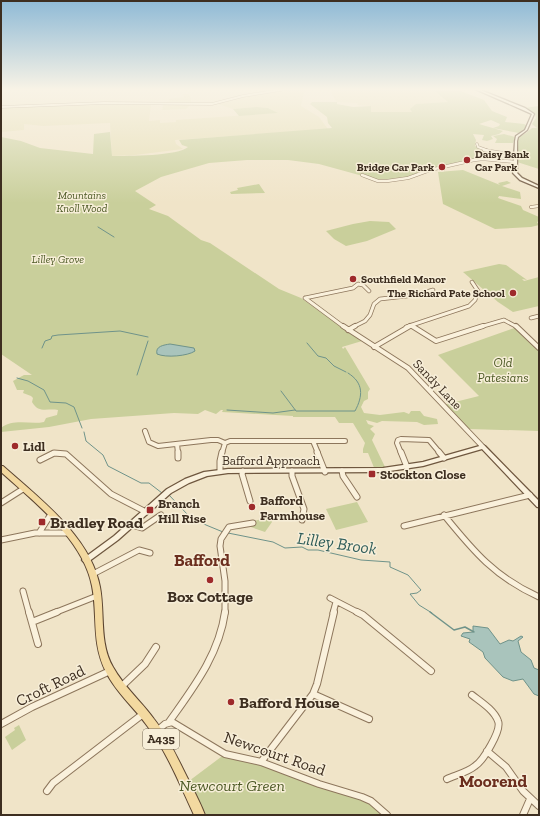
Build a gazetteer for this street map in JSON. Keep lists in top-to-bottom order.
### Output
{
  "streets": {
    "main road": ["A435"],
    "street": [
      "Sandy Lane",
      "Bafford Approach",
      "Croft Road",
      "Newcourt Road"
    ]
  },
  "crossings": [
    ["Sandy Lane", "Bafford Approach"],
    ["Bafford Approach", "A435"],
    ["Croft Road", "A435"]
  ],
  "districts": ["Bafford", "Moorend"],
  "water": ["Lilley Brook"],
  "parks": [
    "Mountains Knoll Wood",
    "Lilley Grove",
    "Old Patesians",
    "Newcourt Green"
  ],
  "places": {
    "other": [
      "Daisy Bank Car Park",
      "Bridge Car Park",
      "Southfield Manor",
      "The Richard Pate School",
      "Lidl",
      "Bafford Farmhouse",
      "Box Cottage",
      "Bafford House"
    ],
    "transit": ["Stockton Close", "Branch Hill Rise", "Bradley Road"]
  }
}
